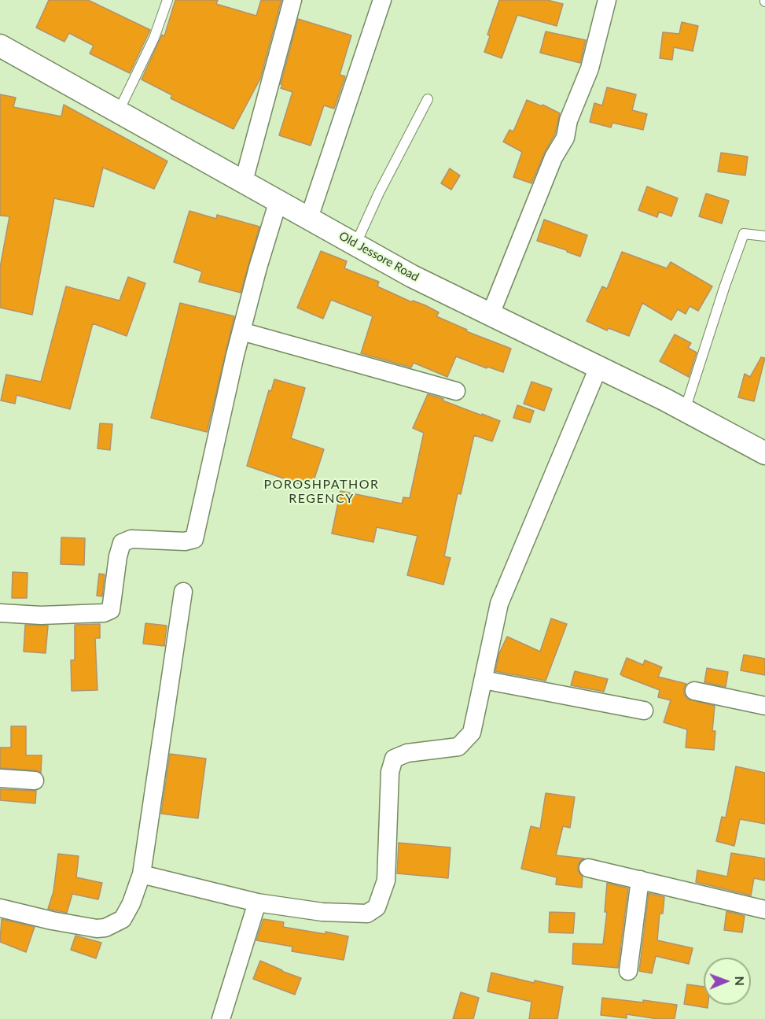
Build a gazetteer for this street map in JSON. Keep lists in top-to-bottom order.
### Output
{
  "streets": {
    "street": ["Old Jessore Road"]
  },
  "districts": ["POROSHPATHOR REGENCY"],
  "north": "right"
}
